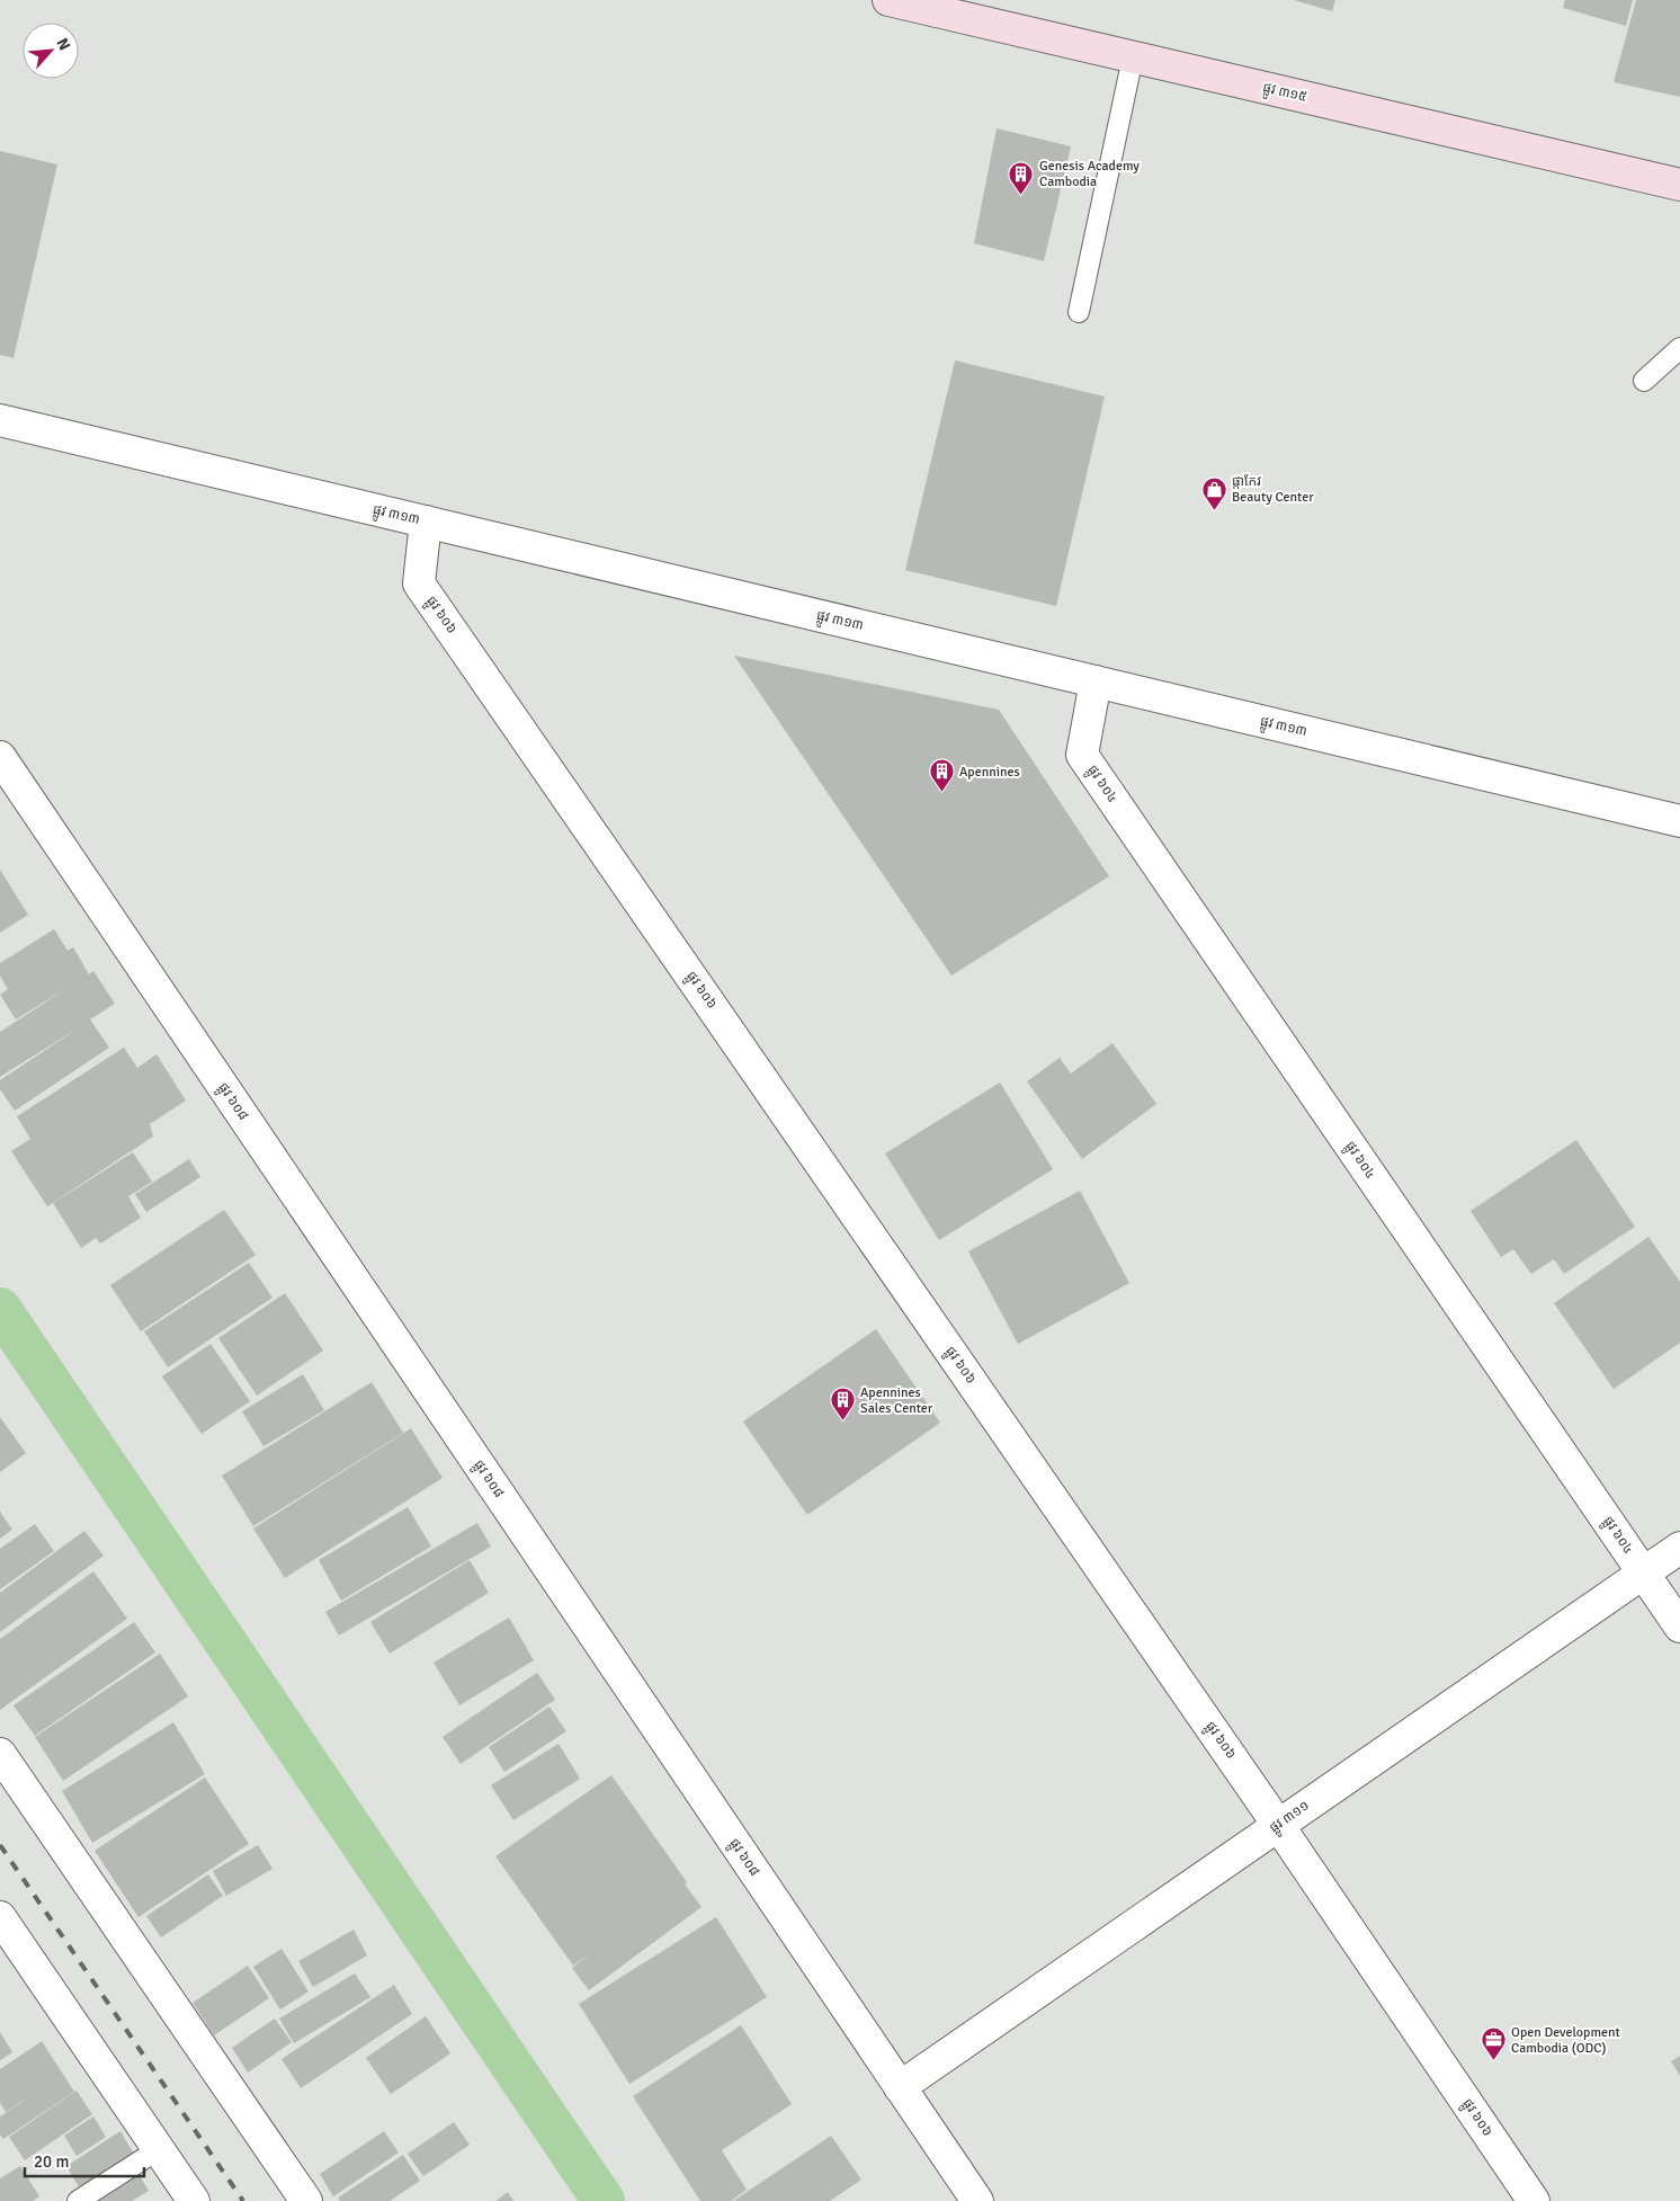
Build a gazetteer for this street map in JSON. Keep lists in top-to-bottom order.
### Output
{
  "streets": {
    "street": [
      "ផ្លូវ ៣១៥",
      "ផ្លូវ ៣១៣",
      "ផ្លូវ ៦០៦",
      "ផ្លូវ ៦០៤",
      "ផ្លូវ ៦០៨",
      "ផ្លូវ ៣១១"
    ]
  },
  "crossings": [
    ["ផ្លូវ ៣១៣", "ផ្លូវ ៦០៦"],
    ["ផ្លូវ ៣១៣", "ផ្លូវ ៦០៤"],
    ["ផ្លូវ ៦០៦", "ផ្លូវ ៣១១"],
    ["ផ្លូវ ៦០៤", "ផ្លូវ ៣១១"],
    ["ផ្លូវ ៦០៨", "ផ្លូវ ៣១១"]
  ],
  "places": {
    "building": ["Genesis Academy Cambodia", "Apennines", "Apennines Sales Center"],
    "shop": ["ផ្កាកែវ Beauty Center"],
    "office": ["Open Development Cambodia (ODC)"]
  },
  "scale_bar": "20 m",
  "north": "top right"
}
